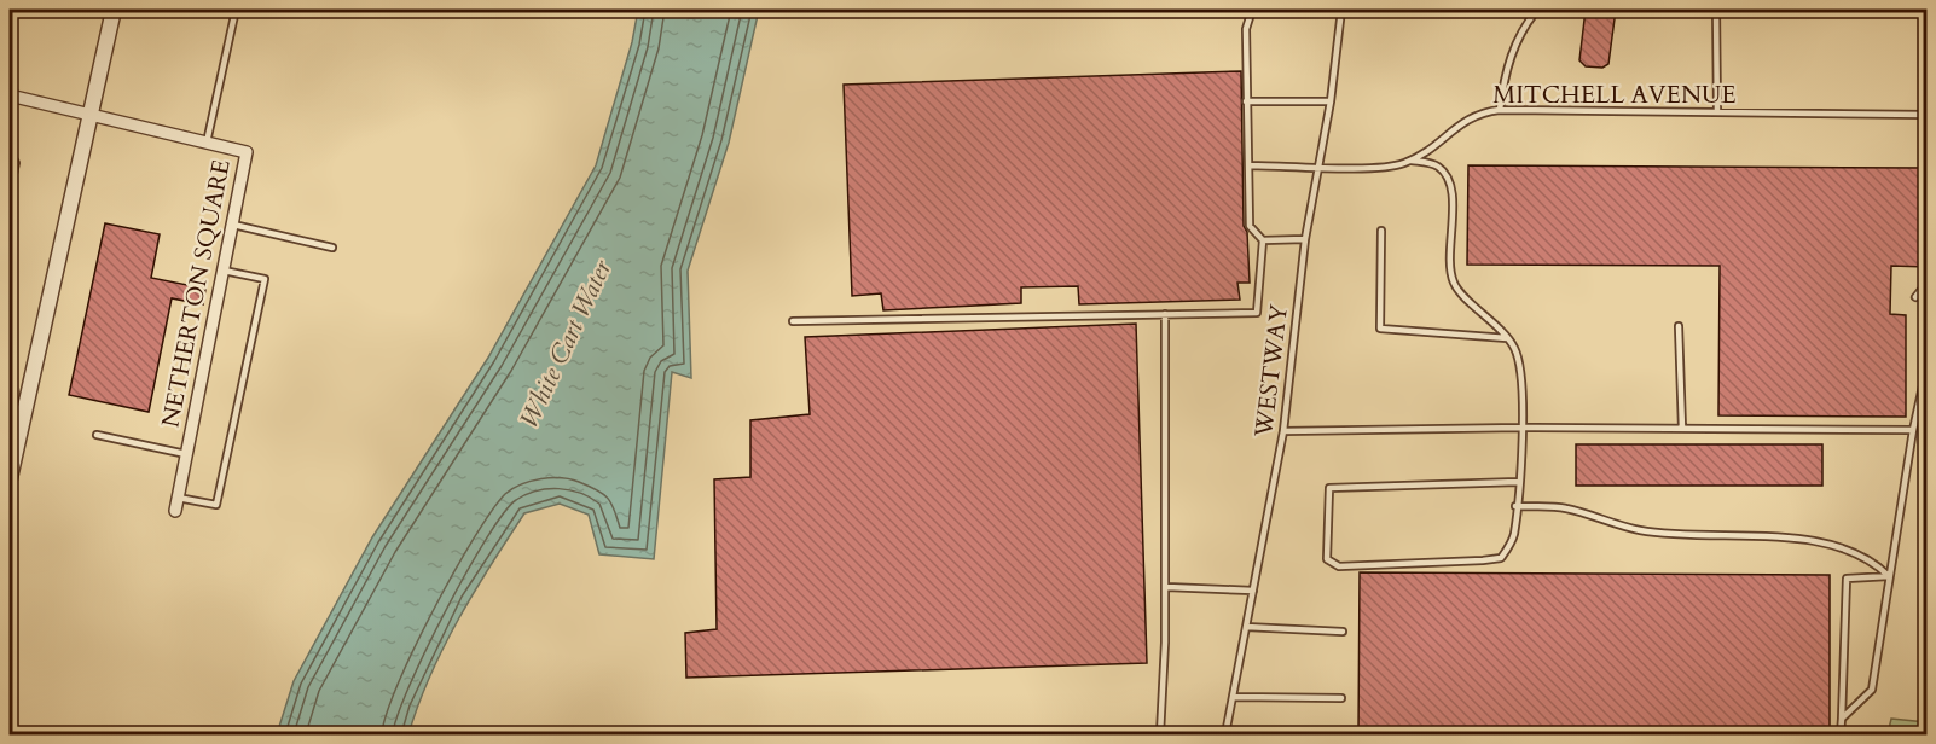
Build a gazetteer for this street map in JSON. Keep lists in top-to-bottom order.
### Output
{
  "streets": {
    "street": ["NETHERTON SQUARE"],
    "lane": ["MITCHELL AVENUE", "WESTWAY"]
  },
  "crossings": [
    ["MITCHELL AVENUE", "WESTWAY"]
  ],
  "water": ["White Cart Water"]
}
